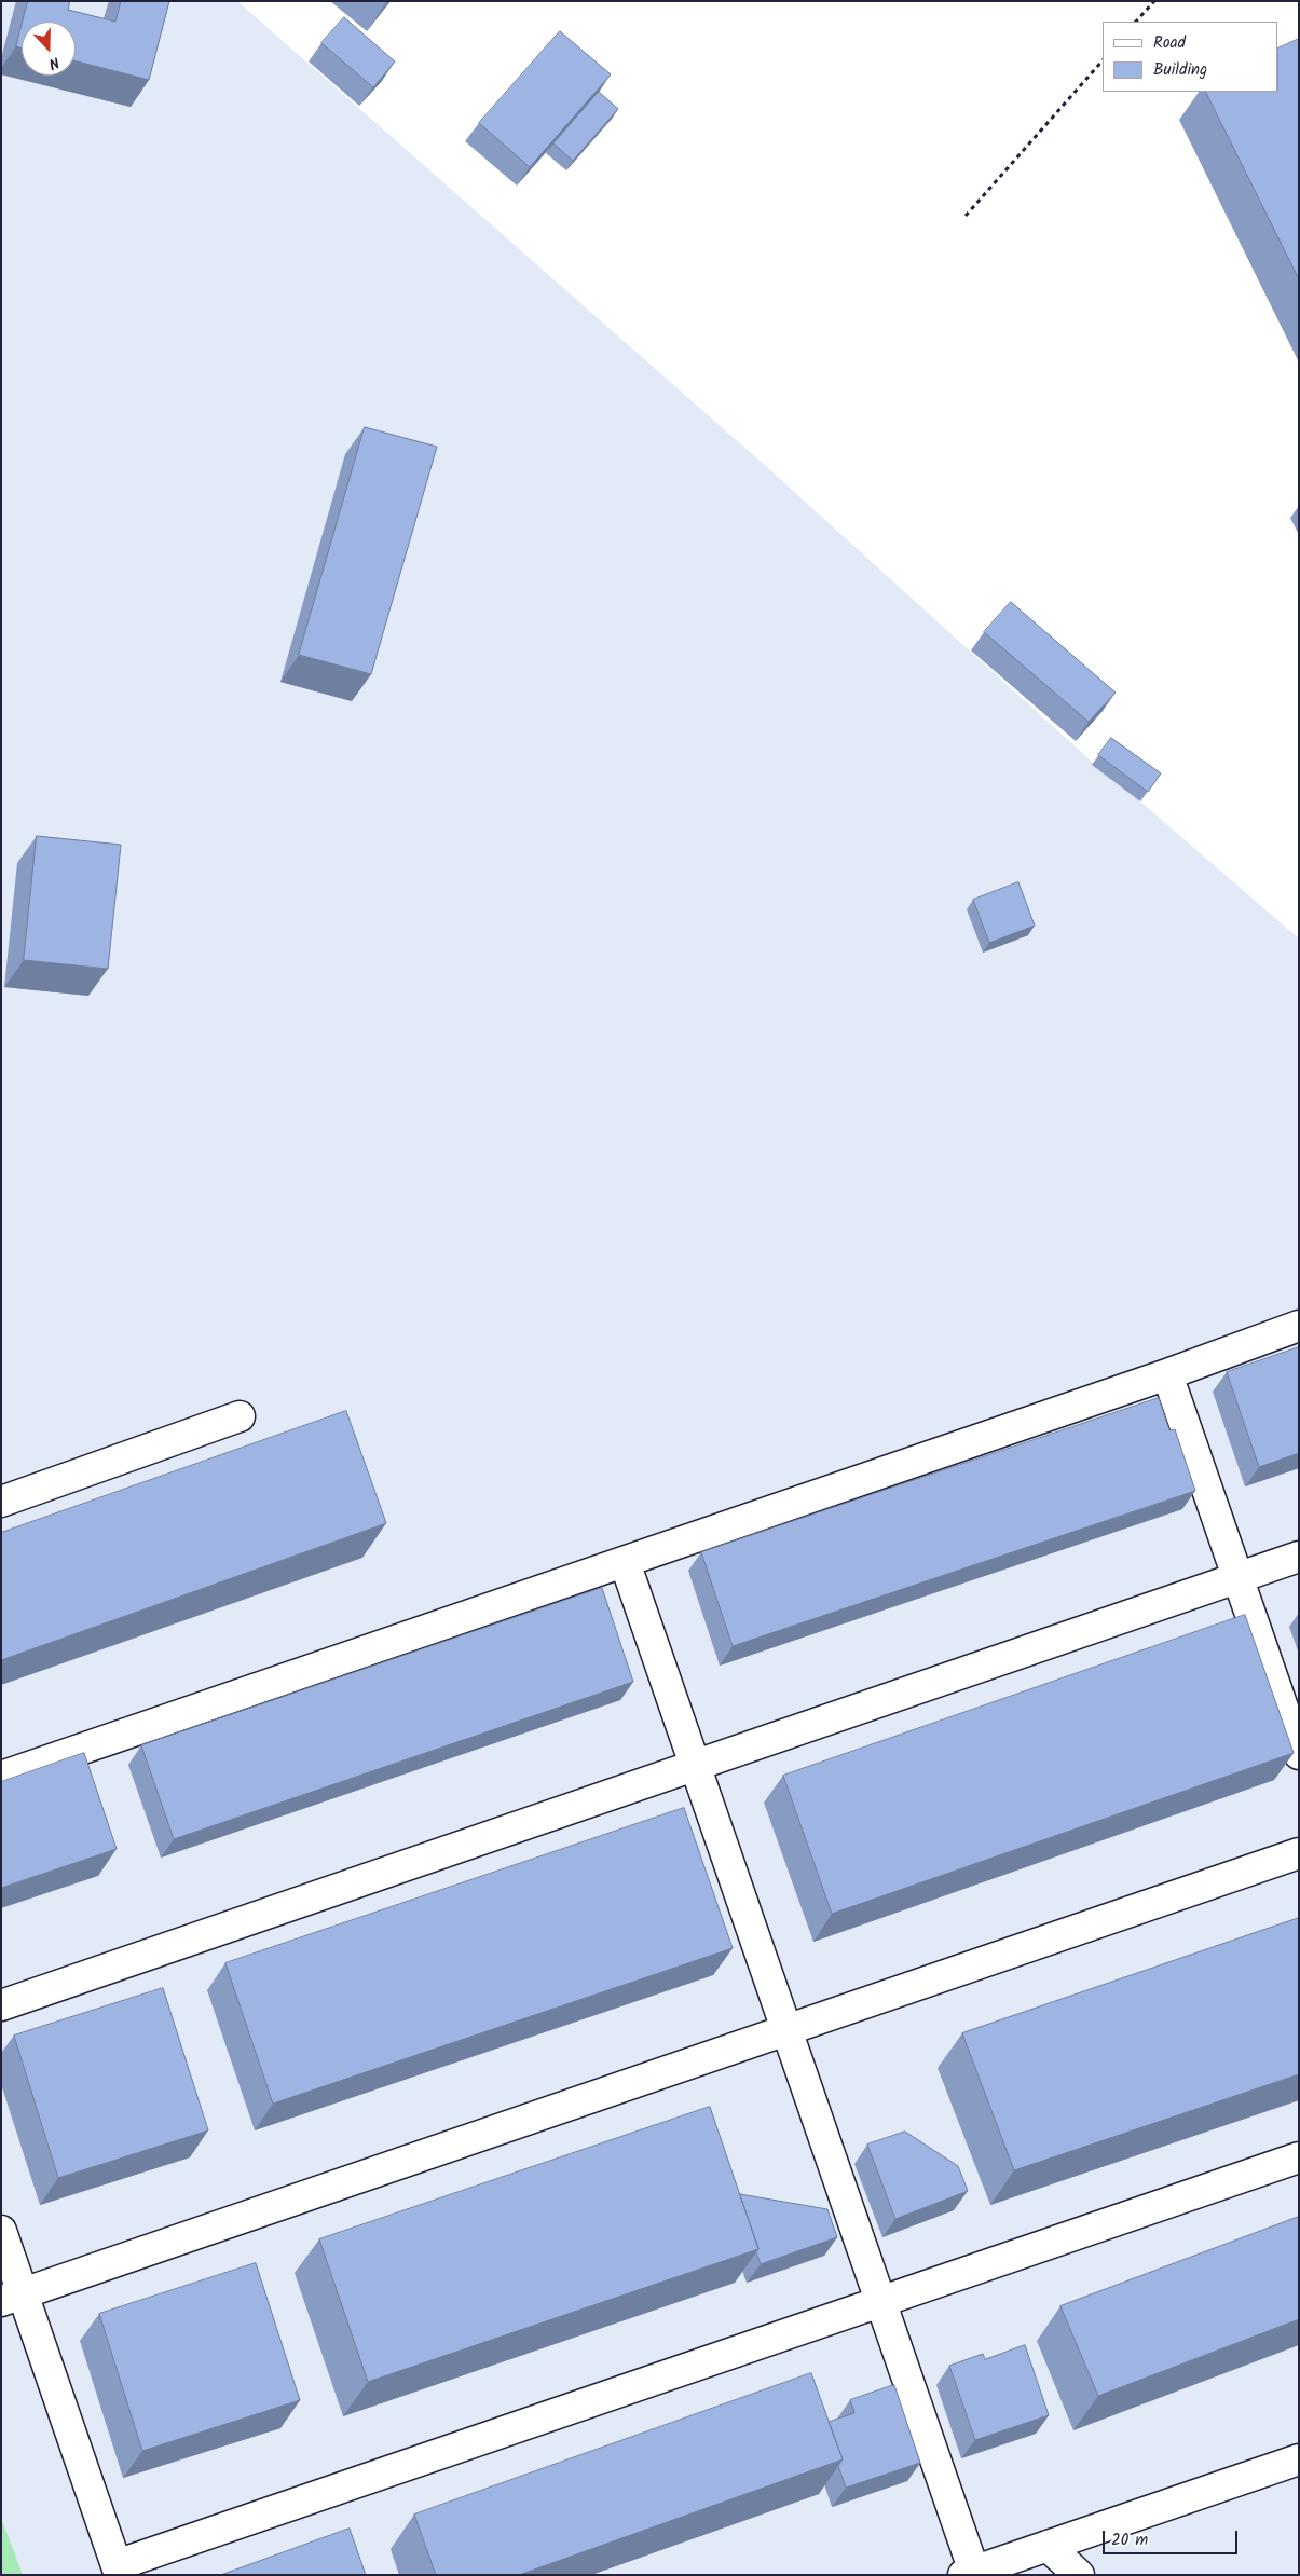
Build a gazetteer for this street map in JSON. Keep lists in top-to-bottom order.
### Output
{
  "legend": ["Road", "Building"],
  "scale_bar": "20 m",
  "north": "bottom"
}
